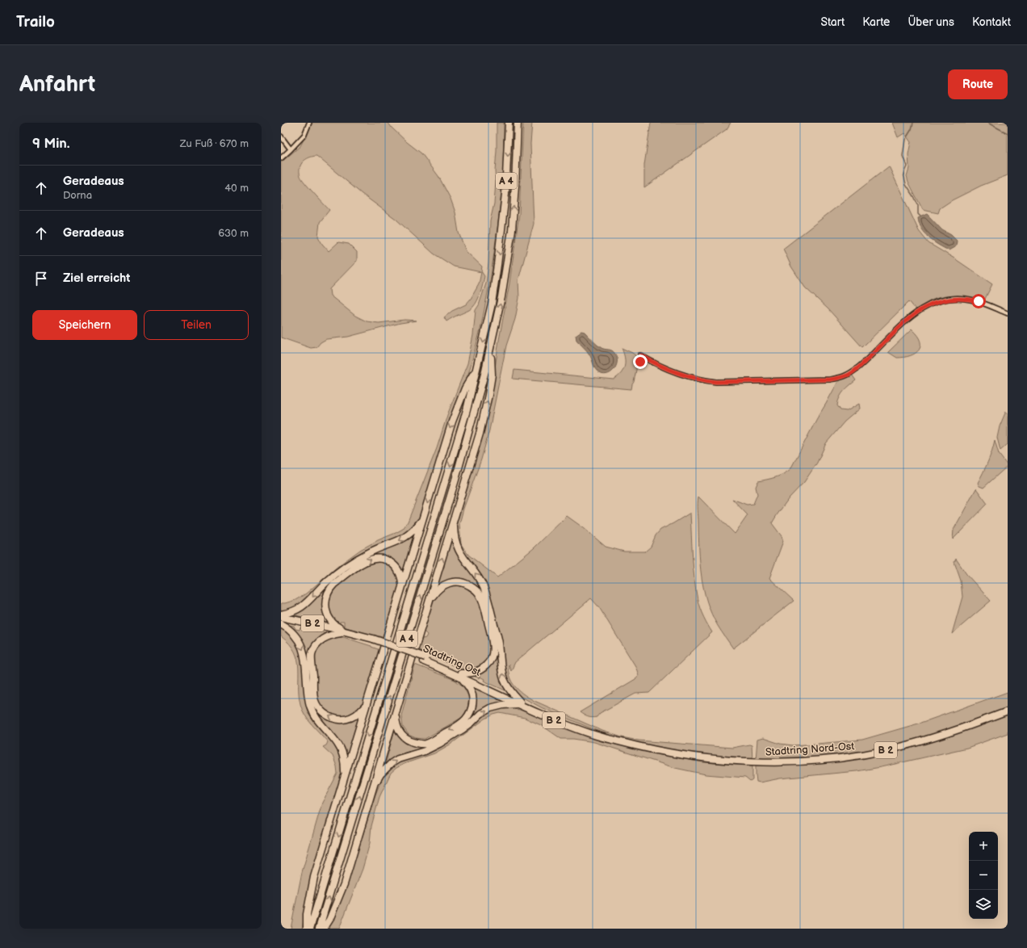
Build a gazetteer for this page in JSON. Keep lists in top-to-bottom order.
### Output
{
  "streets": {
    "highway": [
      "A 4",
      "B 2",
      "Stadtring Ost",
      "Stadtring Nord-Ost"
    ]
  },
  "crossings": [
    ["B 2", "Stadtring Ost"],
    ["B 2", "Stadtring Nord-Ost"]
  ],
  "page": {
    "header": "Trailo",
    "nav": [
      "Start",
      "Karte",
      "Über uns",
      "Kontakt"
    ],
    "buttons": [
      "Route",
      ["Speichern", "Teilen"]
    ],
    "title": "Anfahrt",
    "heading": ["9 Min.", "Zu Fuß · 670 m"],
    "list": [
      ["Geradeaus", "Dorna", "40 m"],
      ["Geradeaus", "630 m"],
      "Ziel erreicht"
    ],
    "map_buttons": ["+", "−"]
  }
}
